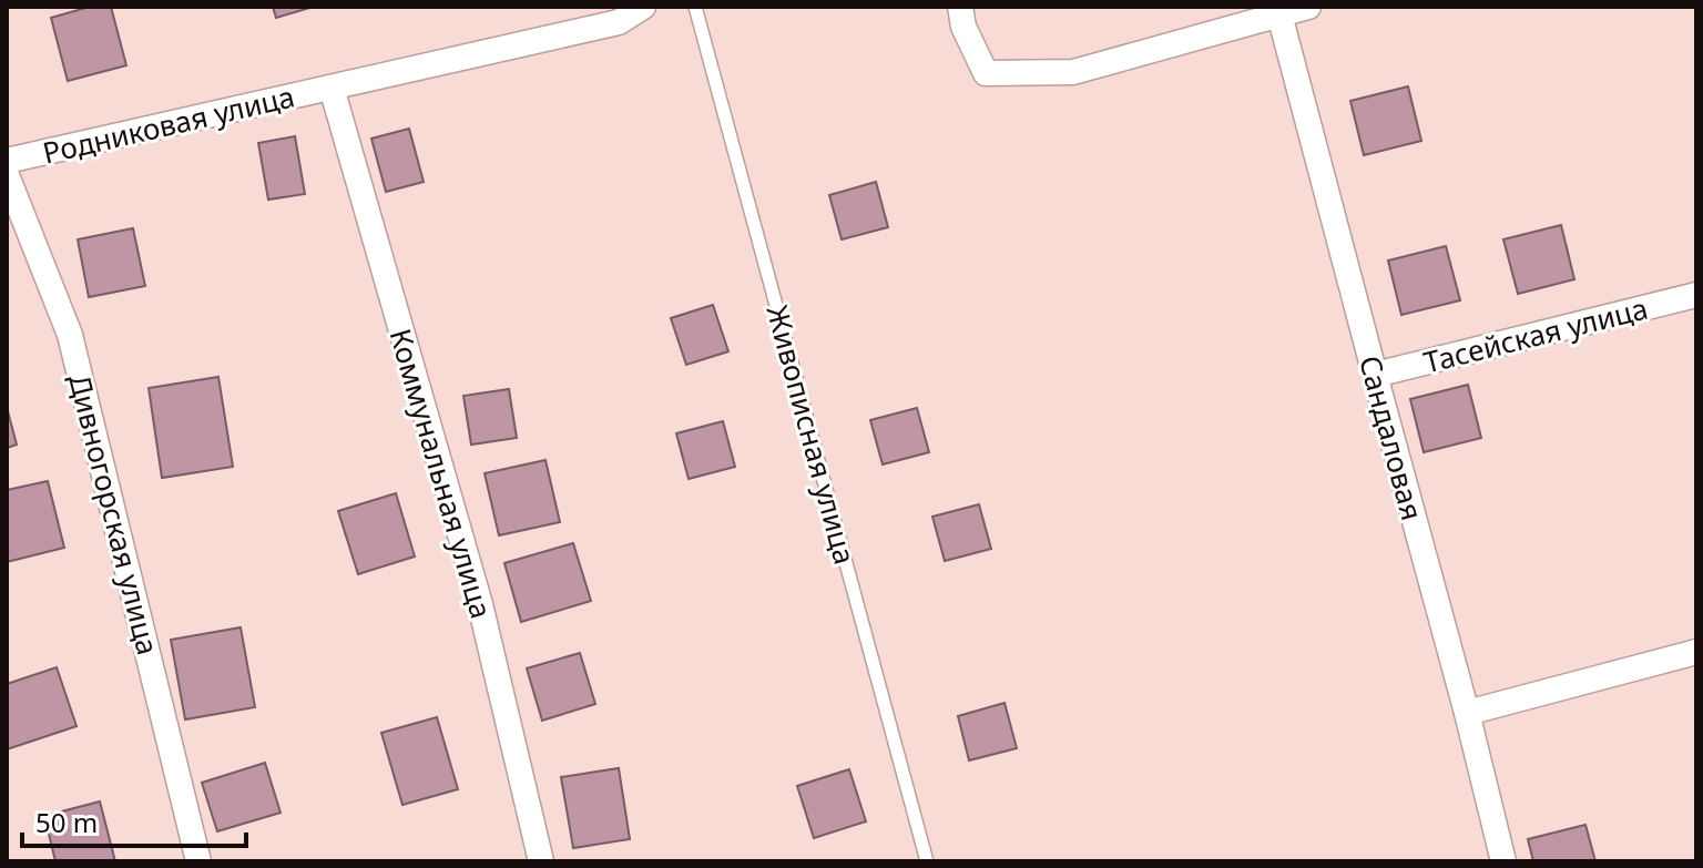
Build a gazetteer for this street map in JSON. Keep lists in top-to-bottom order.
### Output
{
  "streets": {
    "street": [
      "Родниковая улица",
      "Тасейская улица",
      "Сандаловая",
      "Коммунальная улица",
      "Дивногорская улица"
    ],
    "lane": ["Живописная улица"]
  },
  "crossings": [
    ["Родниковая улица", "Коммунальная улица"],
    ["Тасейская улица", "Сандаловая"]
  ],
  "scale_bar": "50 m"
}
